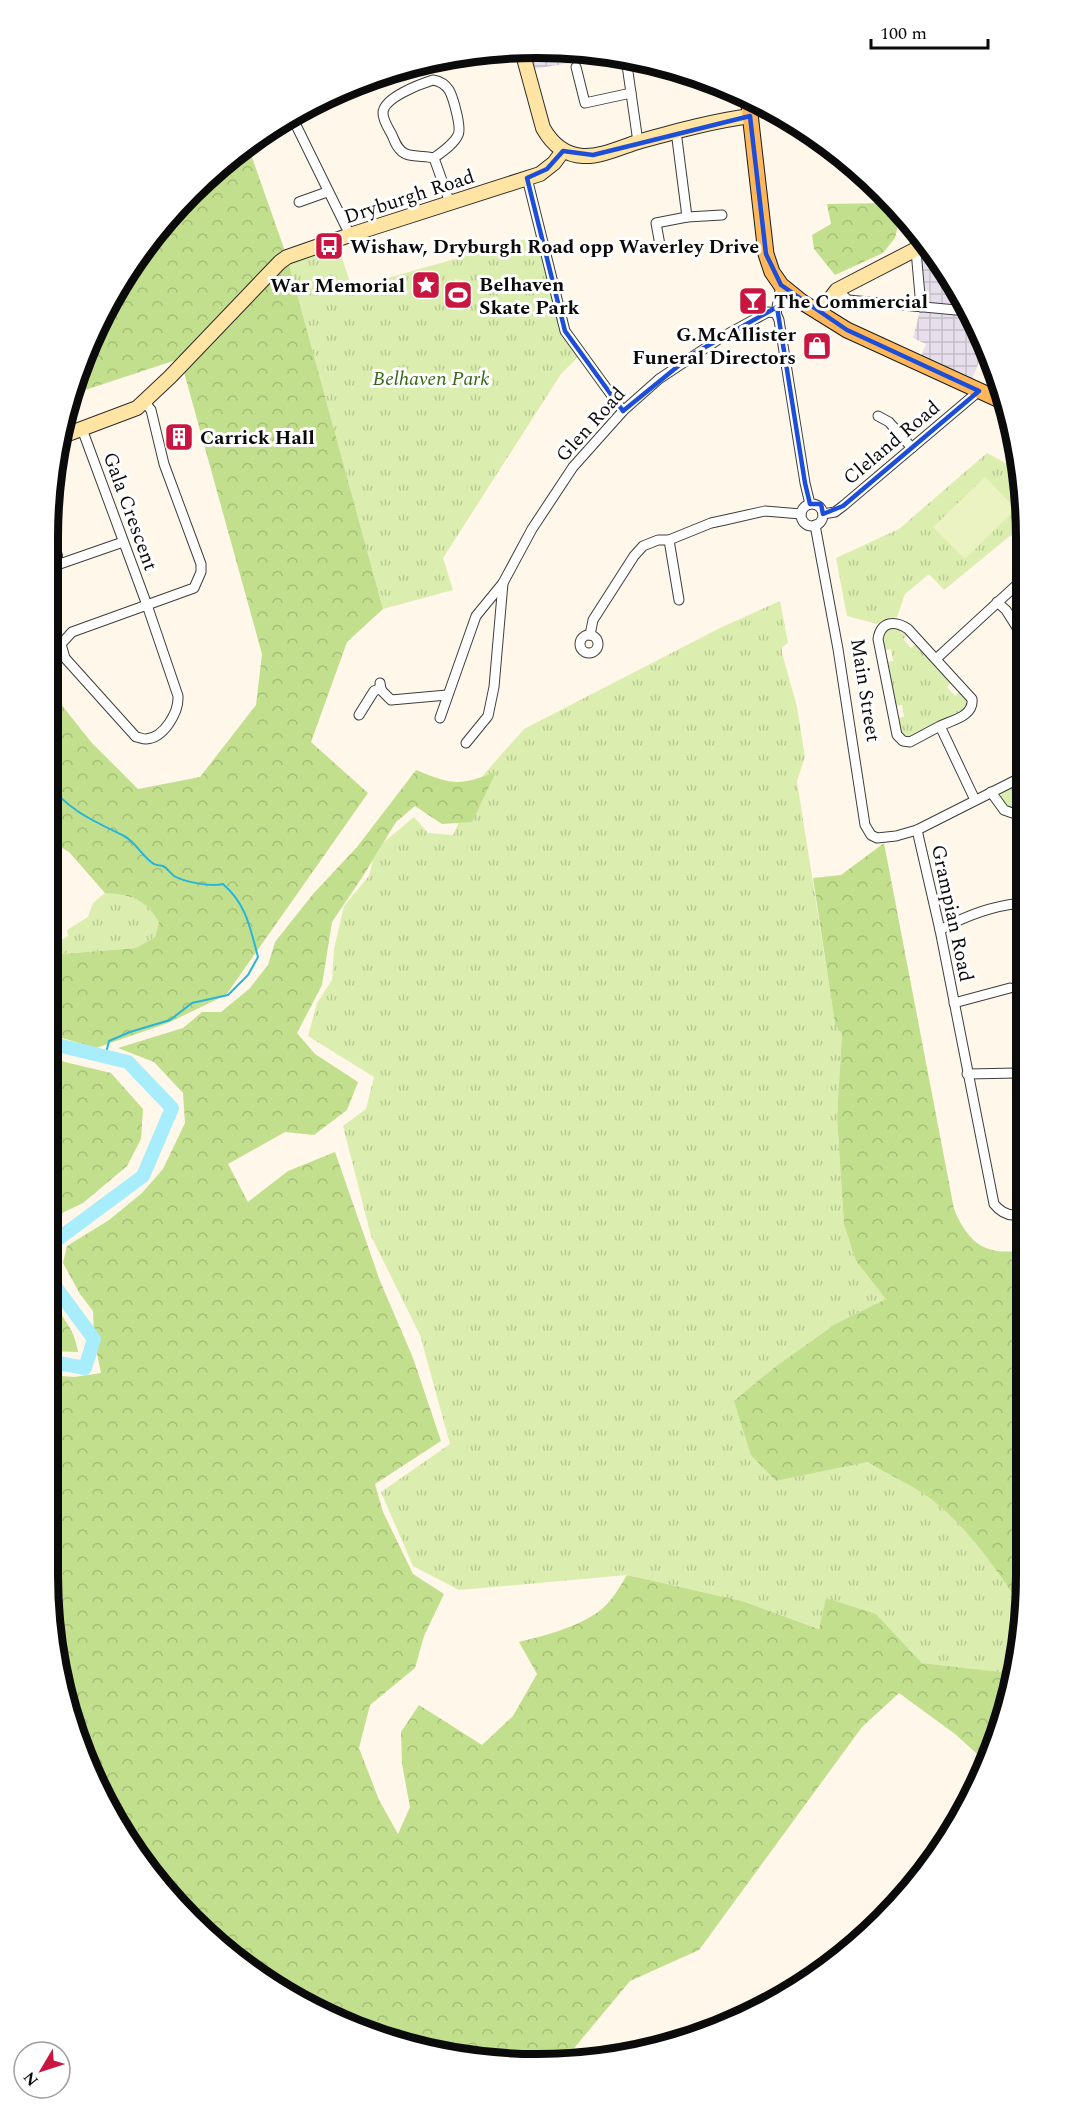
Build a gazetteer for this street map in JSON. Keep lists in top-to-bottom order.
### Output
{
  "streets": {
    "street": [
      "Dryburgh Road",
      "Glen Road",
      "Cleland Road",
      "Gala Crescent",
      "Main Street",
      "Grampian Road"
    ]
  },
  "crossings": [
    ["Dryburgh Road", "Gala Crescent"],
    ["Cleland Road", "Main Street"],
    ["Main Street", "Grampian Road"]
  ],
  "parks": ["Belhaven Park"],
  "places": {
    "bus stop": ["Wishaw, Dryburgh Road opp Waverley Drive"],
    "place": ["War Memorial"],
    "sports": ["Belhaven Skate Park"],
    "bar": ["The Commercial"],
    "shop": ["G.McAllister Funeral Directors"],
    "building": ["Carrick Hall"]
  },
  "scale_bar": "100 m",
  "north": "bottom left"
}
